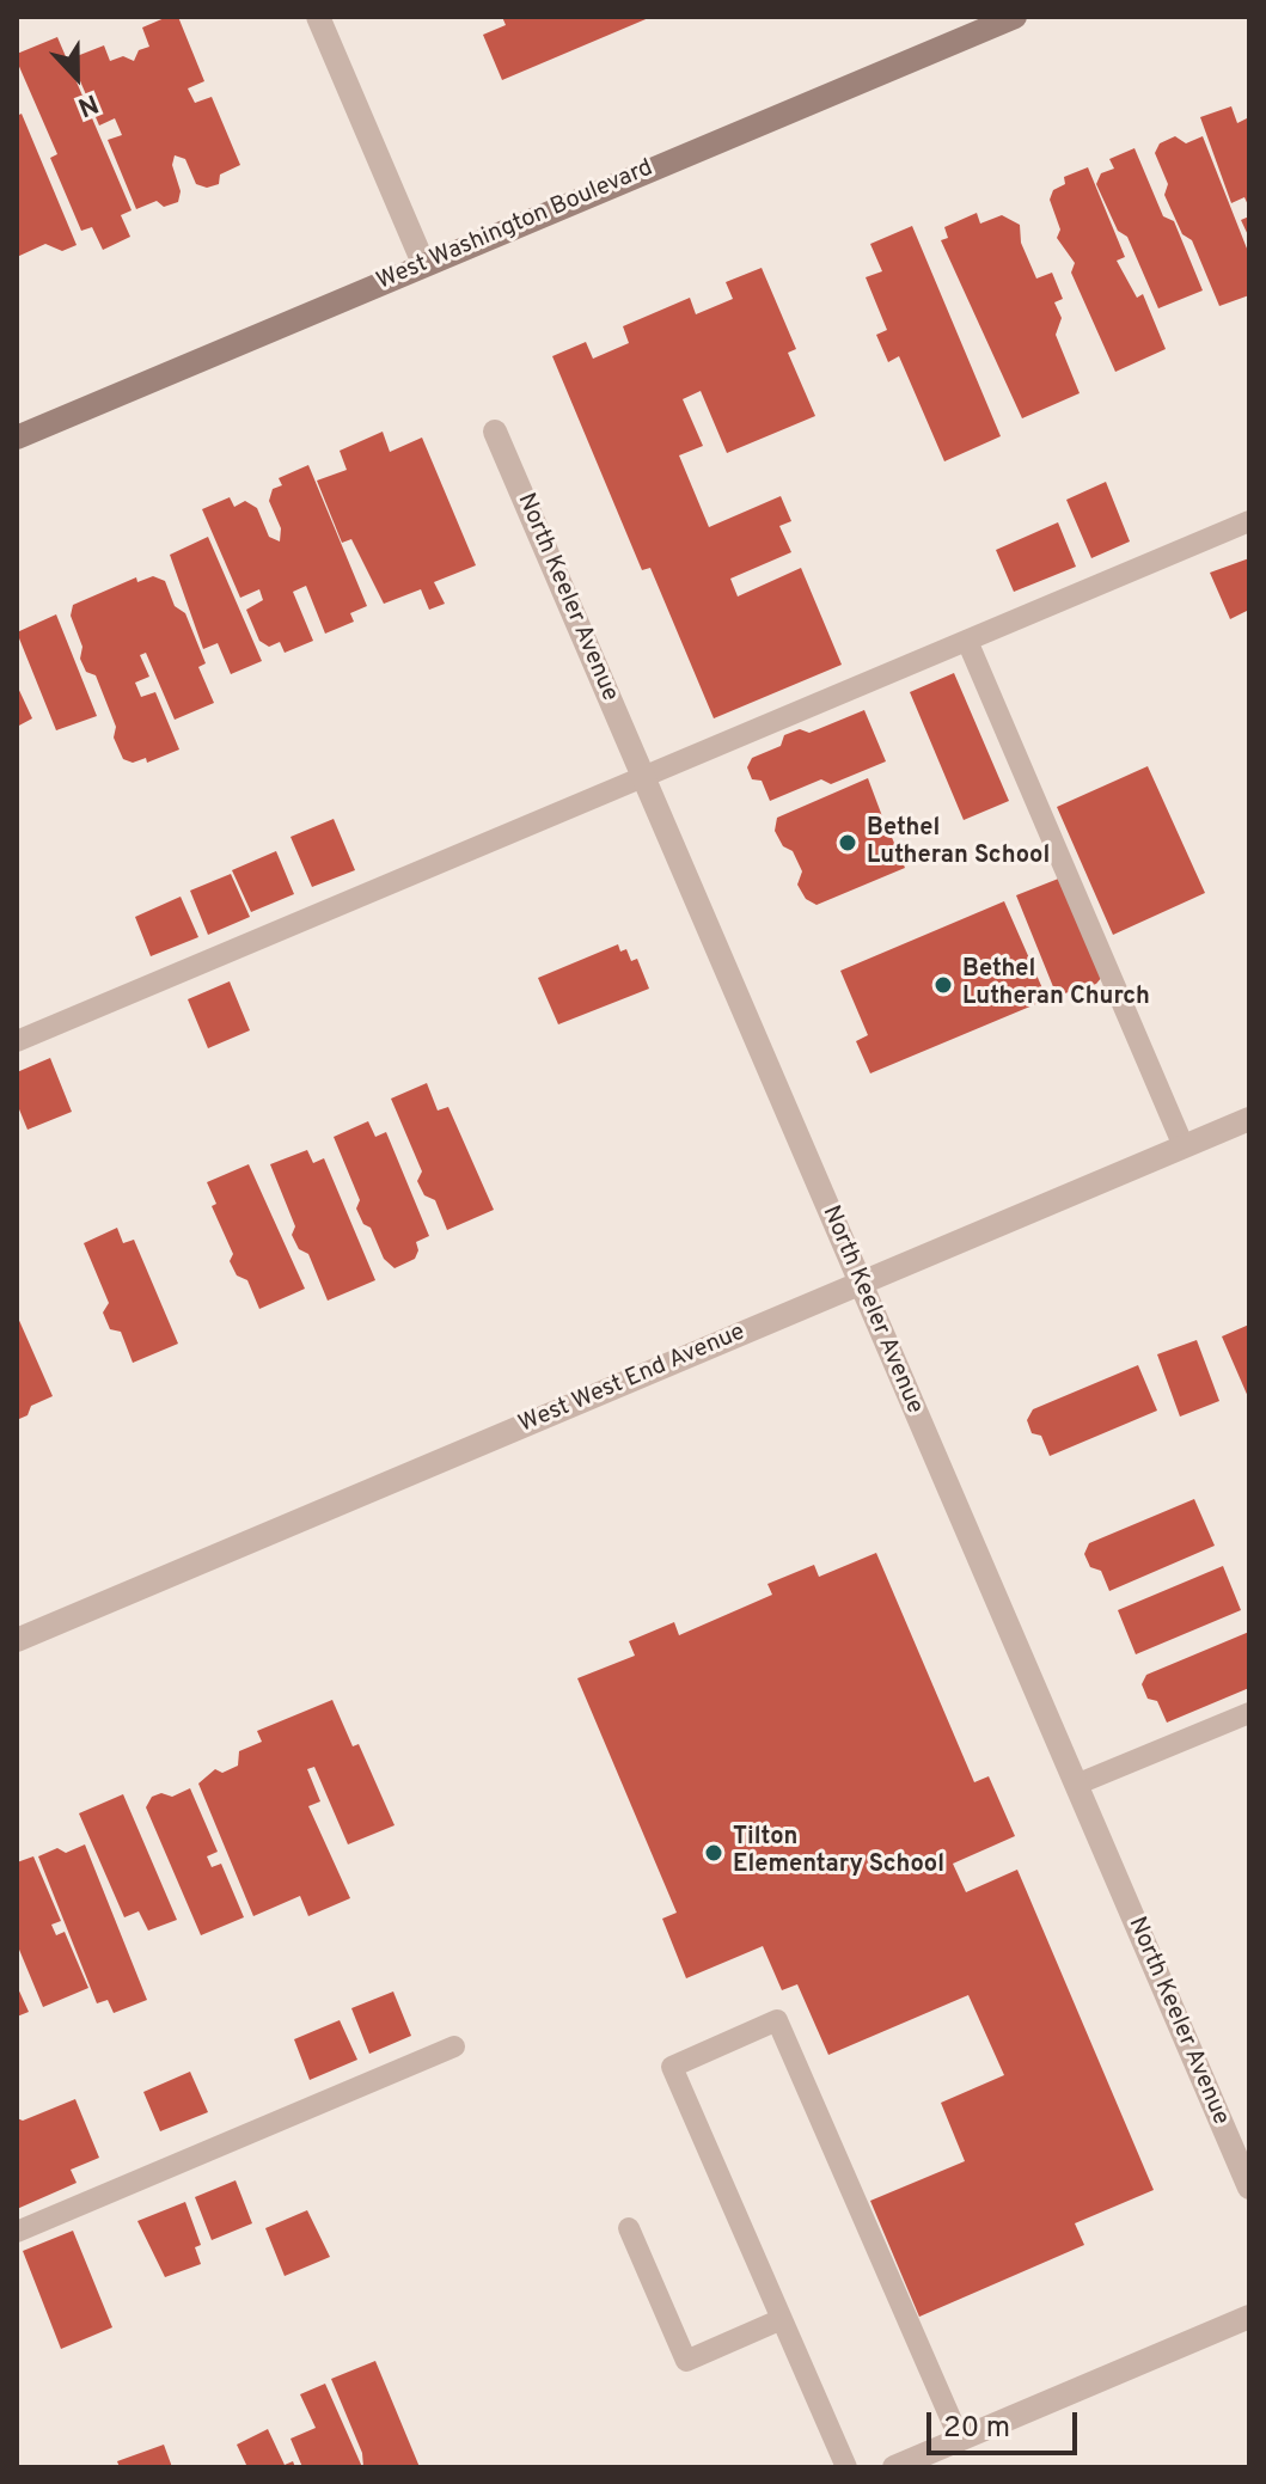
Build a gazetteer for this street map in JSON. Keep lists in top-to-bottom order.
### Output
{
  "streets": {
    "street": ["West Washington Boulevard", "North Keeler Avenue", "West West End Avenue"]
  },
  "crossings": [
    ["North Keeler Avenue", "West West End Avenue"]
  ],
  "places": ["Bethel Lutheran School", "Bethel Lutheran Church", "Tilton Elementary School"],
  "scale_bar": "20 m",
  "north": "bottom"
}
